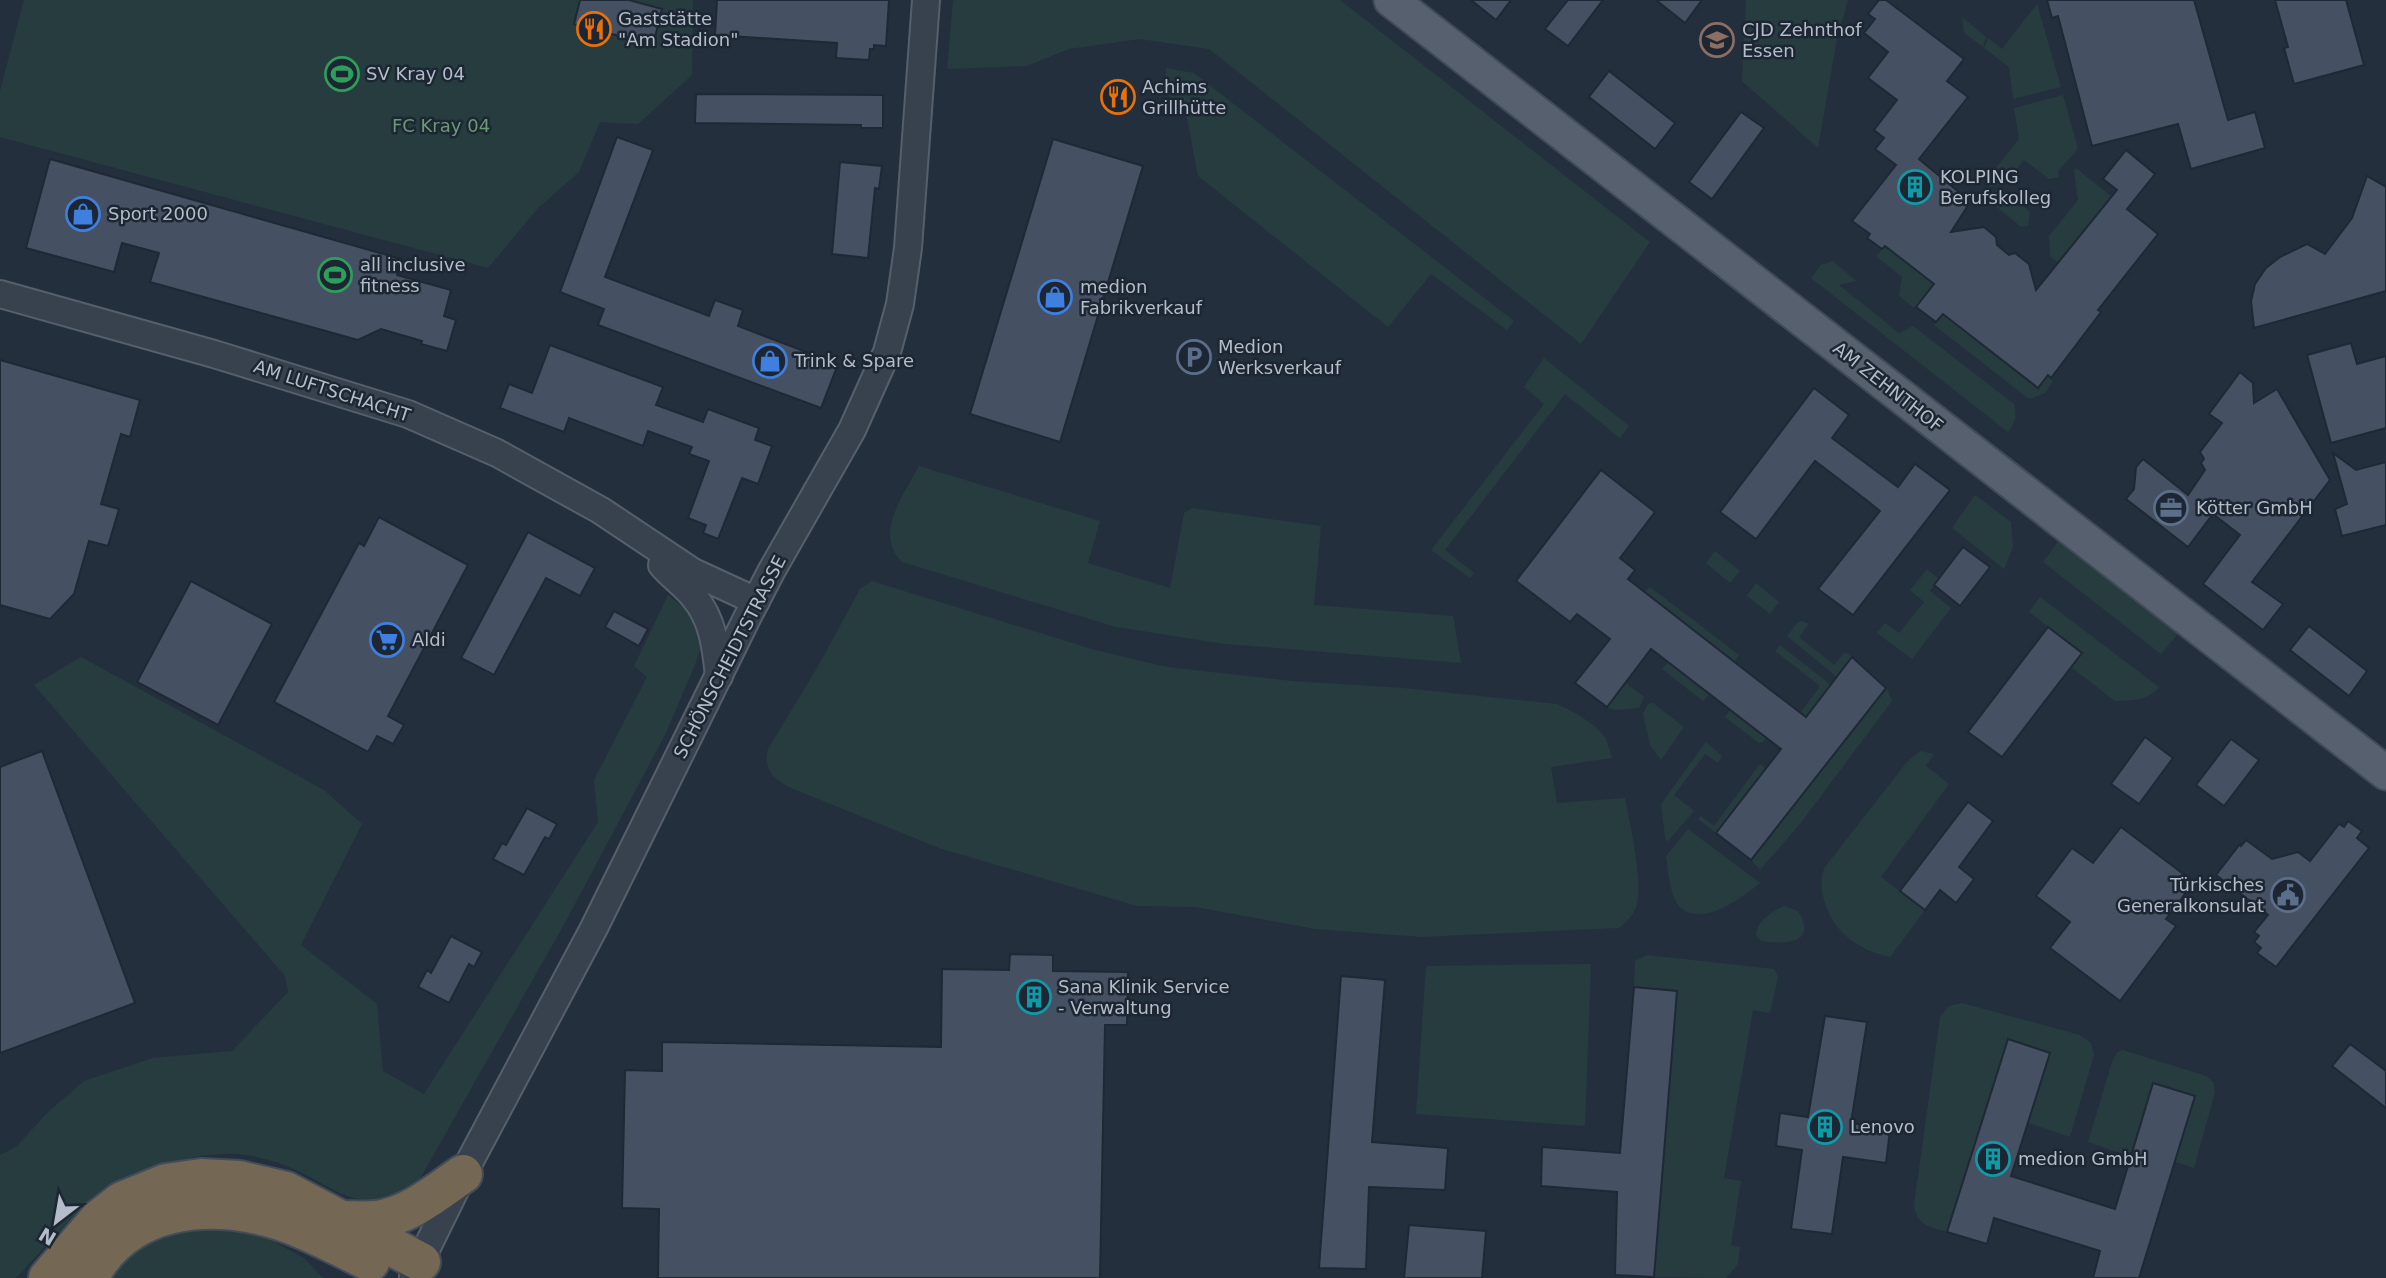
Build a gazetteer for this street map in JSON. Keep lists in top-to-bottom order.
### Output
{
  "streets": {
    "main road": ["AM ZEHNTHOF"],
    "street": ["AM LUFTSCHACHT", "SCHÖNSCHEIDTSTRASSE"]
  },
  "crossings": [
    ["AM LUFTSCHACHT", "SCHÖNSCHEIDTSTRASSE"]
  ],
  "parks": ["FC Kray 04"],
  "places": {
    "restaurant": ["Gaststätte \"Am Stadion\"", "Achims Grillhütte"],
    "school or university": ["CJD Zehnthof Essen"],
    "sports": ["SV Kray 04", "all inclusive fitness"],
    "building": [
      "KOLPING Berufskolleg",
      "Sana Klinik Service - Verwaltung",
      "Lenovo",
      "medion GmbH"
    ],
    "shop": ["Sport 2000", "medion Fabrikverkauf", "Trink & Spare"],
    "parking": ["Medion Werksverkauf"],
    "office": ["Kötter GmbH"],
    "supermarket": ["Aldi"],
    "public building": ["Türkisches Generalkonsulat"]
  },
  "north": "bottom left"
}
